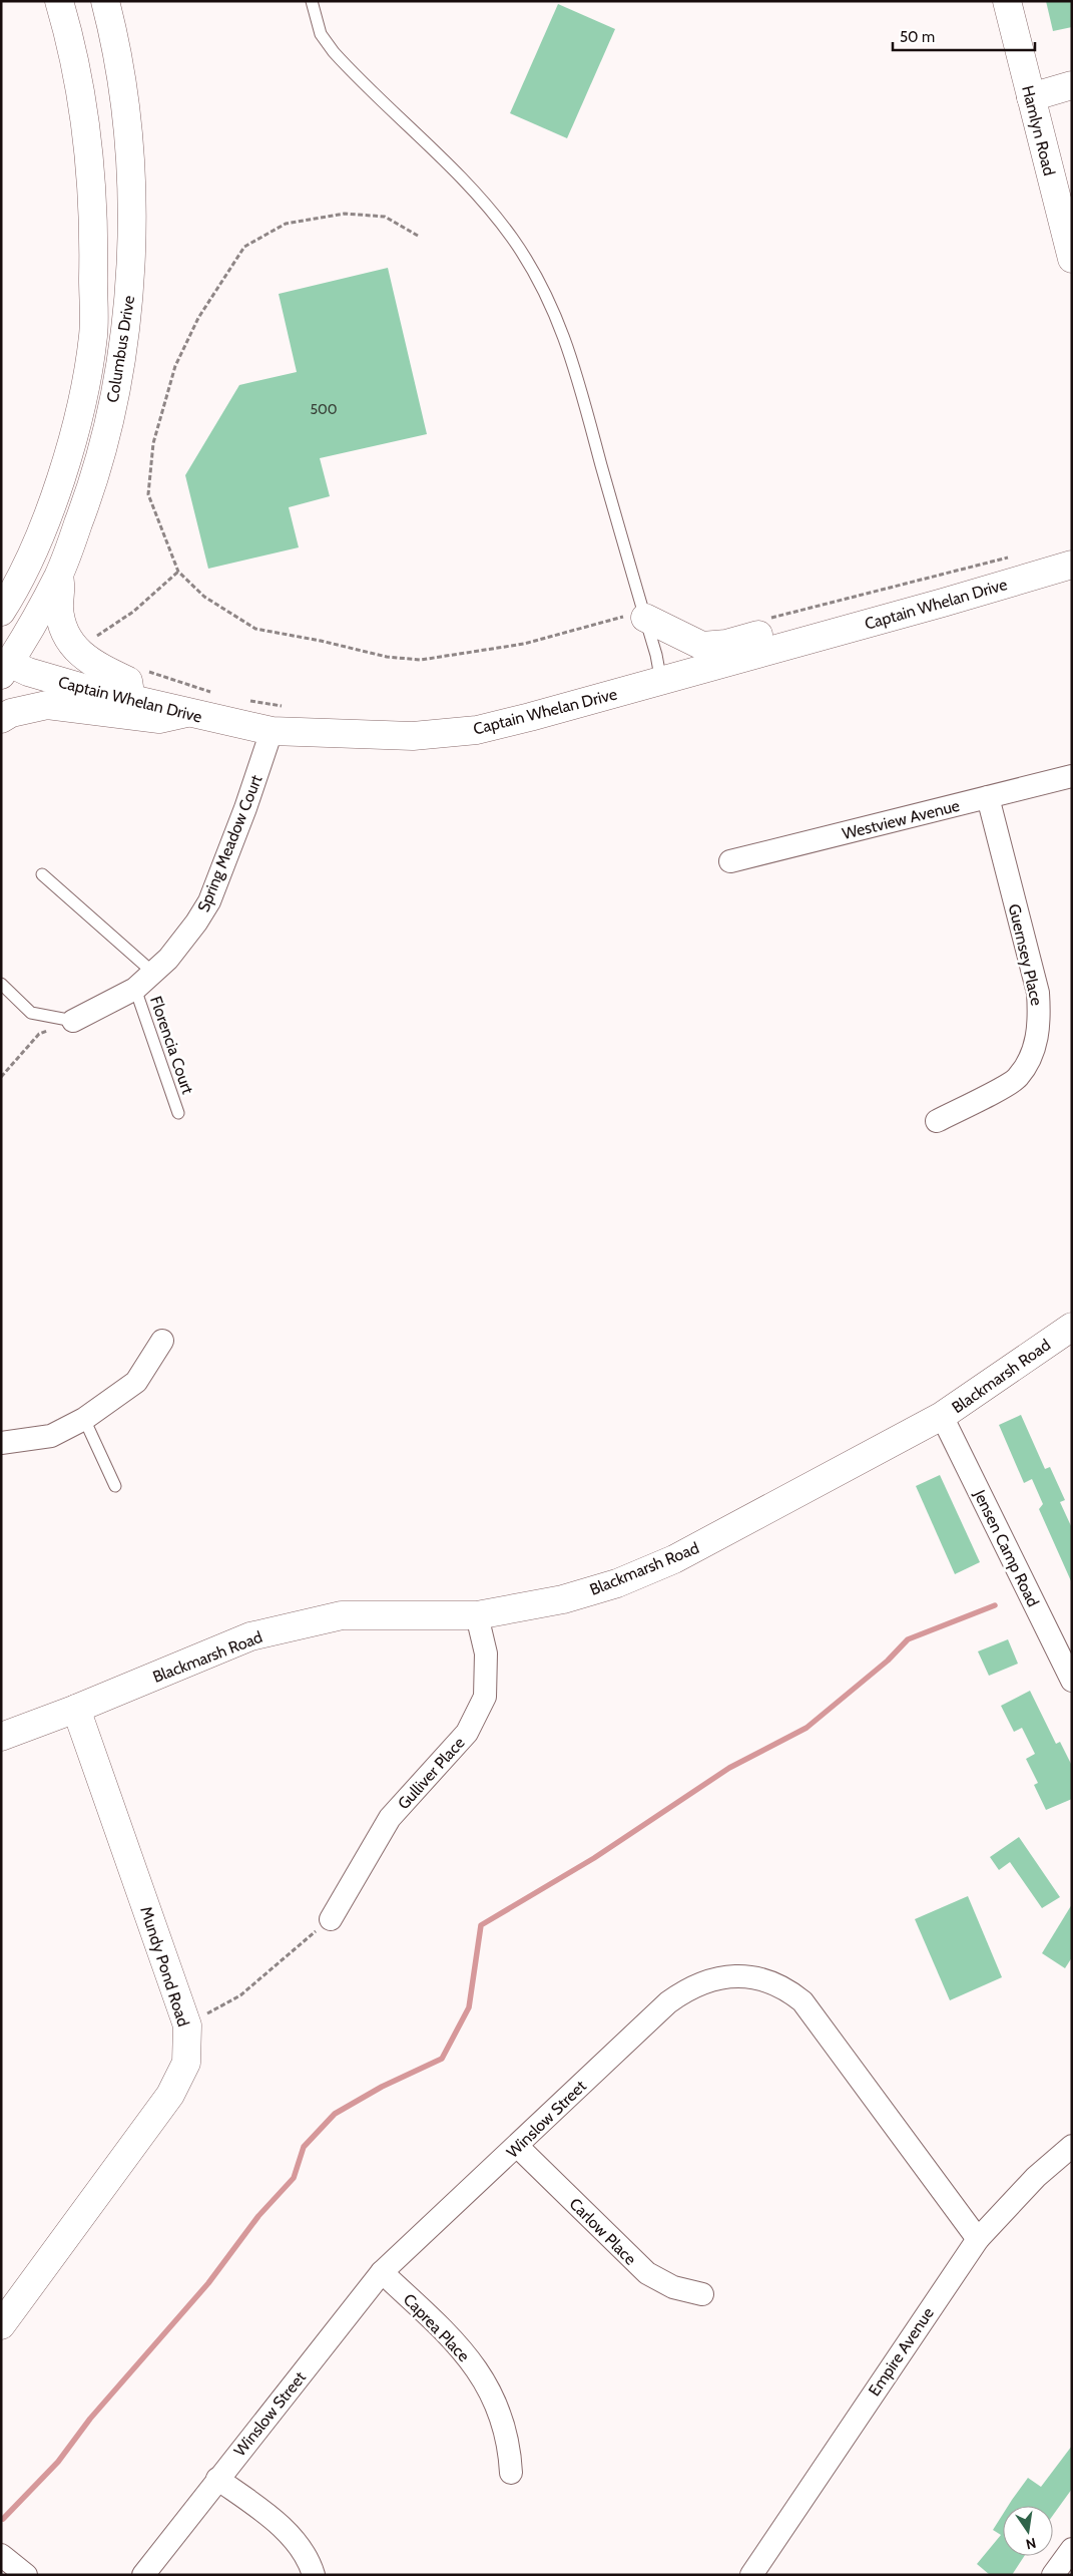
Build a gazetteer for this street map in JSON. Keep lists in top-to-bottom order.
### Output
{
  "streets": {
    "main road": [
      "Hamlyn Road",
      "Columbus Drive",
      "Captain Whelan Drive",
      "Blackmarsh Road",
      "Mundy Pond Road"
    ],
    "street": [
      "Westview Avenue",
      "Spring Meadow Court",
      "Guernsey Place",
      "Jensen Camp Road",
      "Gulliver Place",
      "Winslow Street",
      "Carlow Place",
      "Caprea Place",
      "Empire Avenue"
    ],
    "lane": ["Florencia Court"]
  },
  "crossings": [
    ["Columbus Drive", "Captain Whelan Drive"],
    ["Captain Whelan Drive", "Spring Meadow Court"],
    ["Westview Avenue", "Guernsey Place"],
    ["Spring Meadow Court", "Florencia Court"],
    ["Blackmarsh Road", "Jensen Camp Road"],
    ["Blackmarsh Road", "Gulliver Place"],
    ["Blackmarsh Road", "Mundy Pond Road"],
    ["Winslow Street", "Carlow Place"],
    ["Winslow Street", "Caprea Place"],
    ["Winslow Street", "Empire Avenue"]
  ],
  "house_numbers": ["500"],
  "scale_bar": "50 m",
  "north": "bottom"
}
